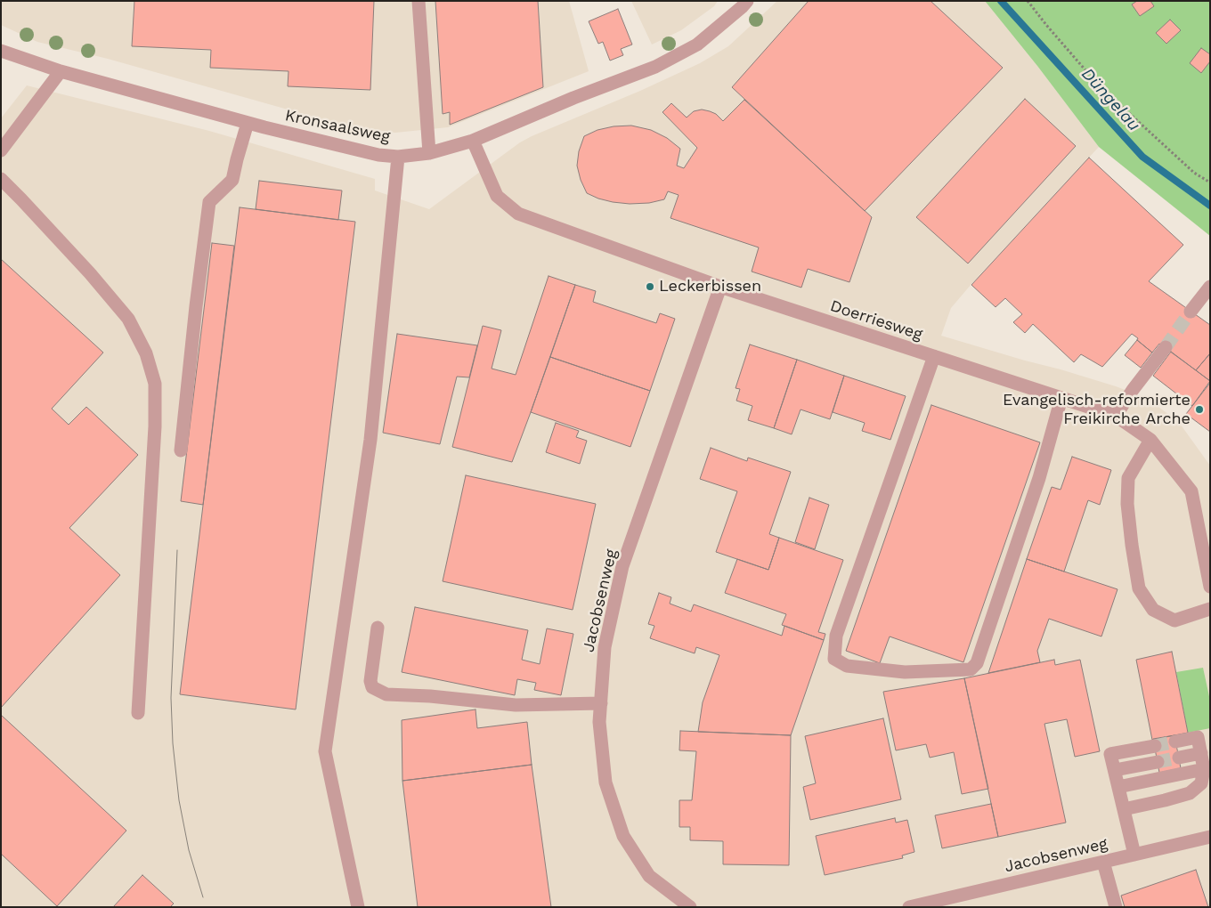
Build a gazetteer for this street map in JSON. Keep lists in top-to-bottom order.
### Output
{
  "streets": {
    "street": ["Kronsaalsweg", "Doerriesweg", "Jacobsenweg"]
  },
  "crossings": [
    ["Kronsaalsweg", "Doerriesweg"],
    ["Doerriesweg", "Jacobsenweg"]
  ],
  "water": ["Düngelau"],
  "places": ["Leckerbissen", "Evangelisch-reformierte Freikirche Arche"]
}
